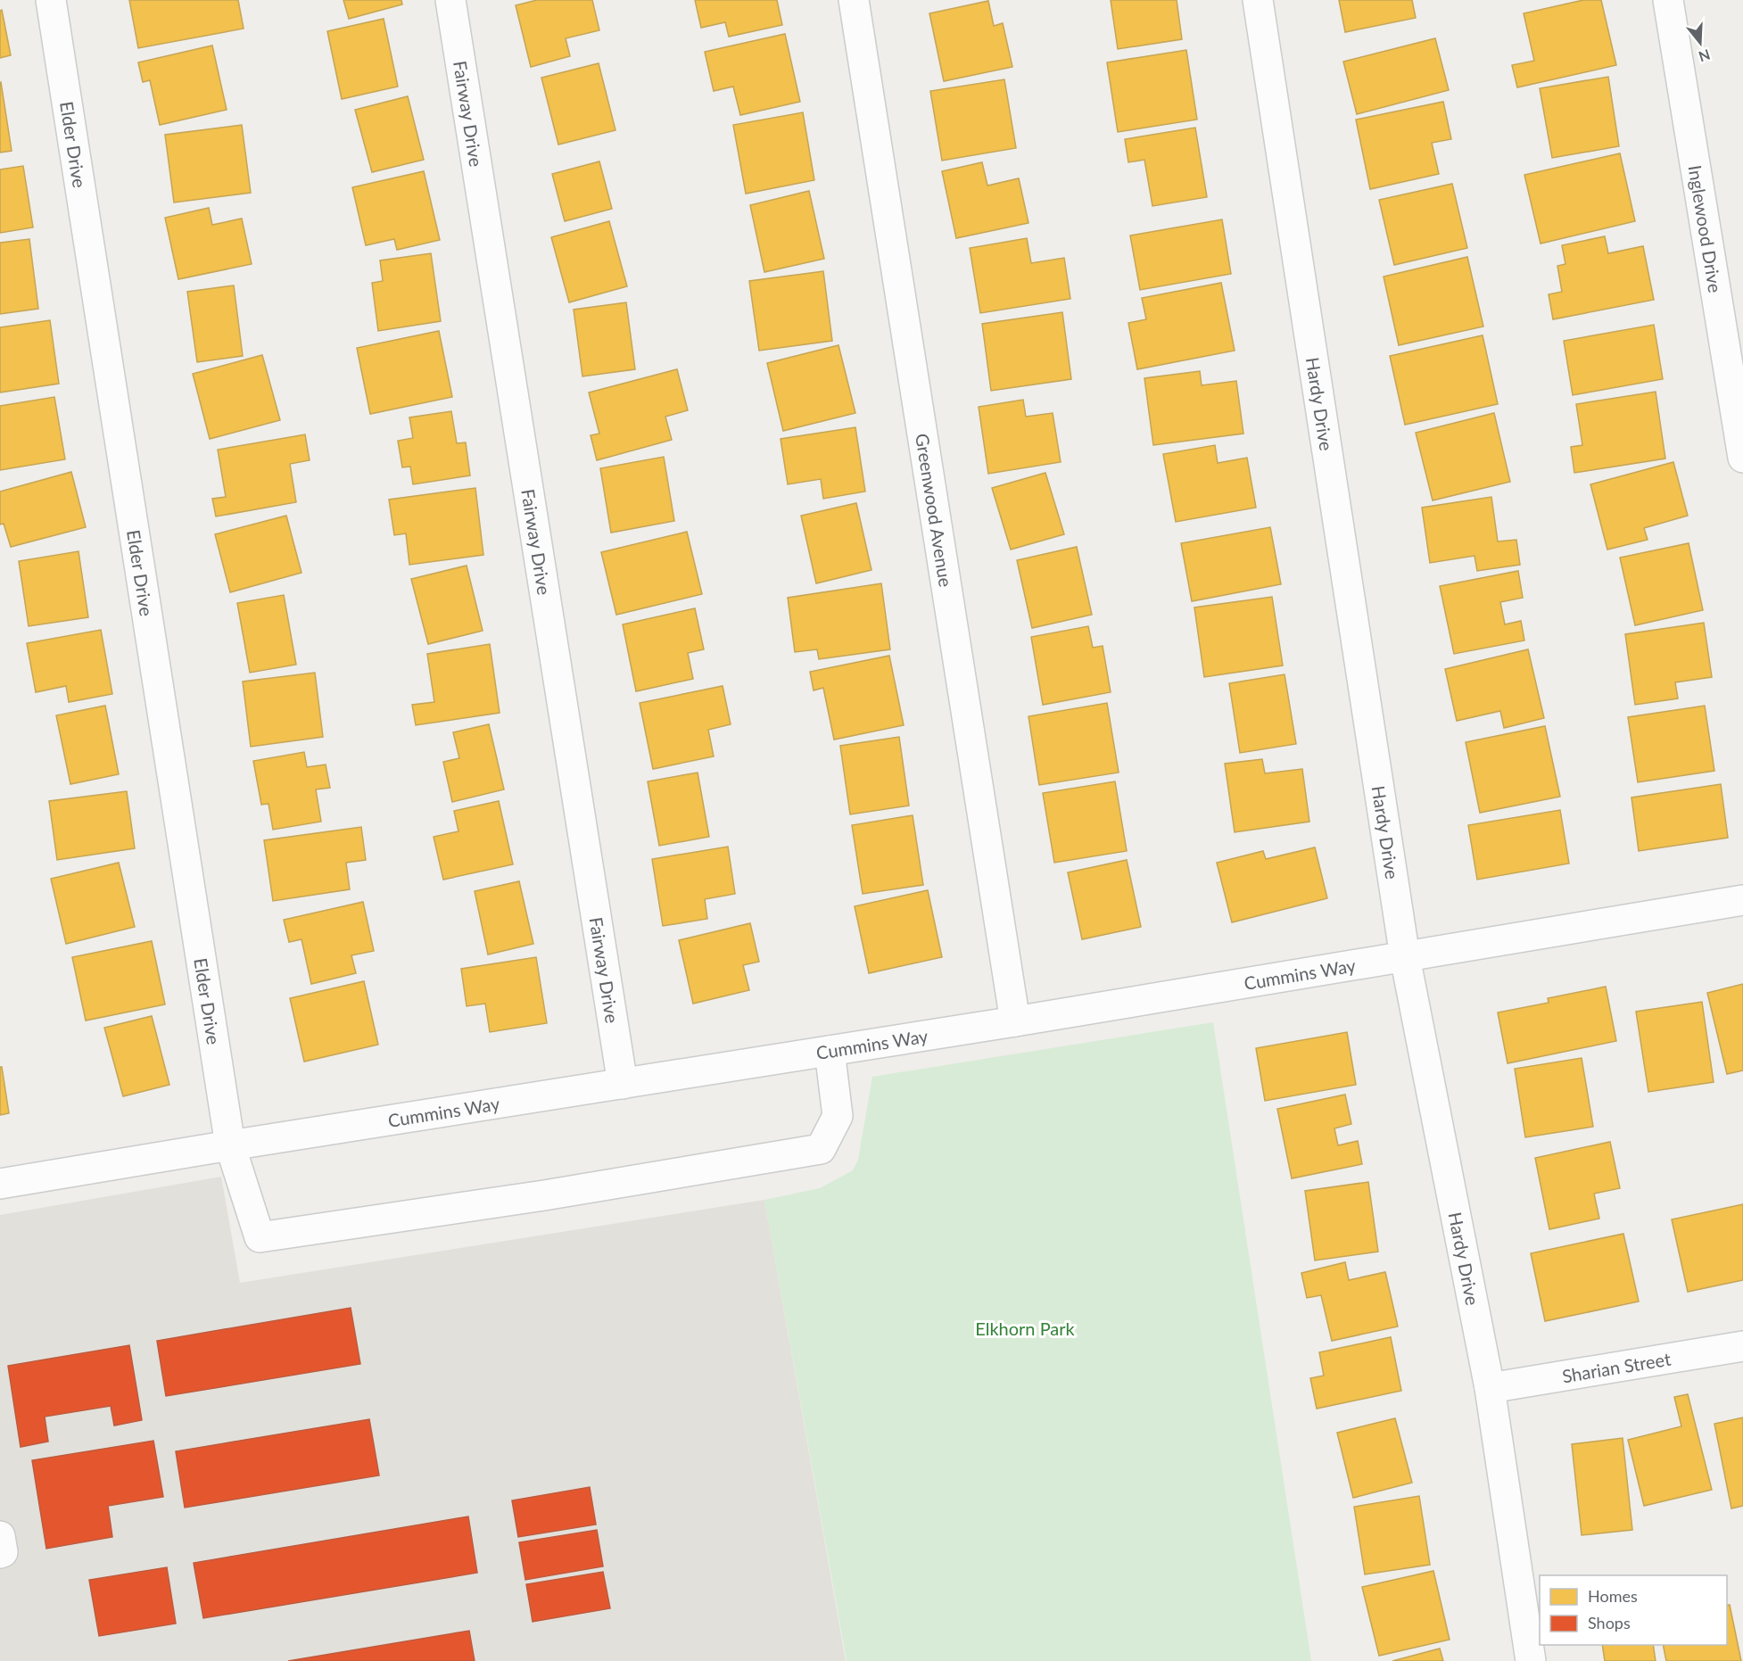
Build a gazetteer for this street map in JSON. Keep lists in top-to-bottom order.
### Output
{
  "streets": {
    "street": [
      "Fairway Drive",
      "Elder Drive",
      "Inglewood Drive",
      "Hardy Drive",
      "Greenwood Avenue",
      "Cummins Way",
      "Sharian Street"
    ]
  },
  "crossings": [
    ["Fairway Drive", "Cummins Way"],
    ["Elder Drive", "Cummins Way"],
    ["Hardy Drive", "Cummins Way"],
    ["Hardy Drive", "Sharian Street"],
    ["Greenwood Avenue", "Cummins Way"]
  ],
  "parks": ["Elkhorn Park"],
  "legend": ["Homes", "Shops"],
  "north": "bottom"
}
